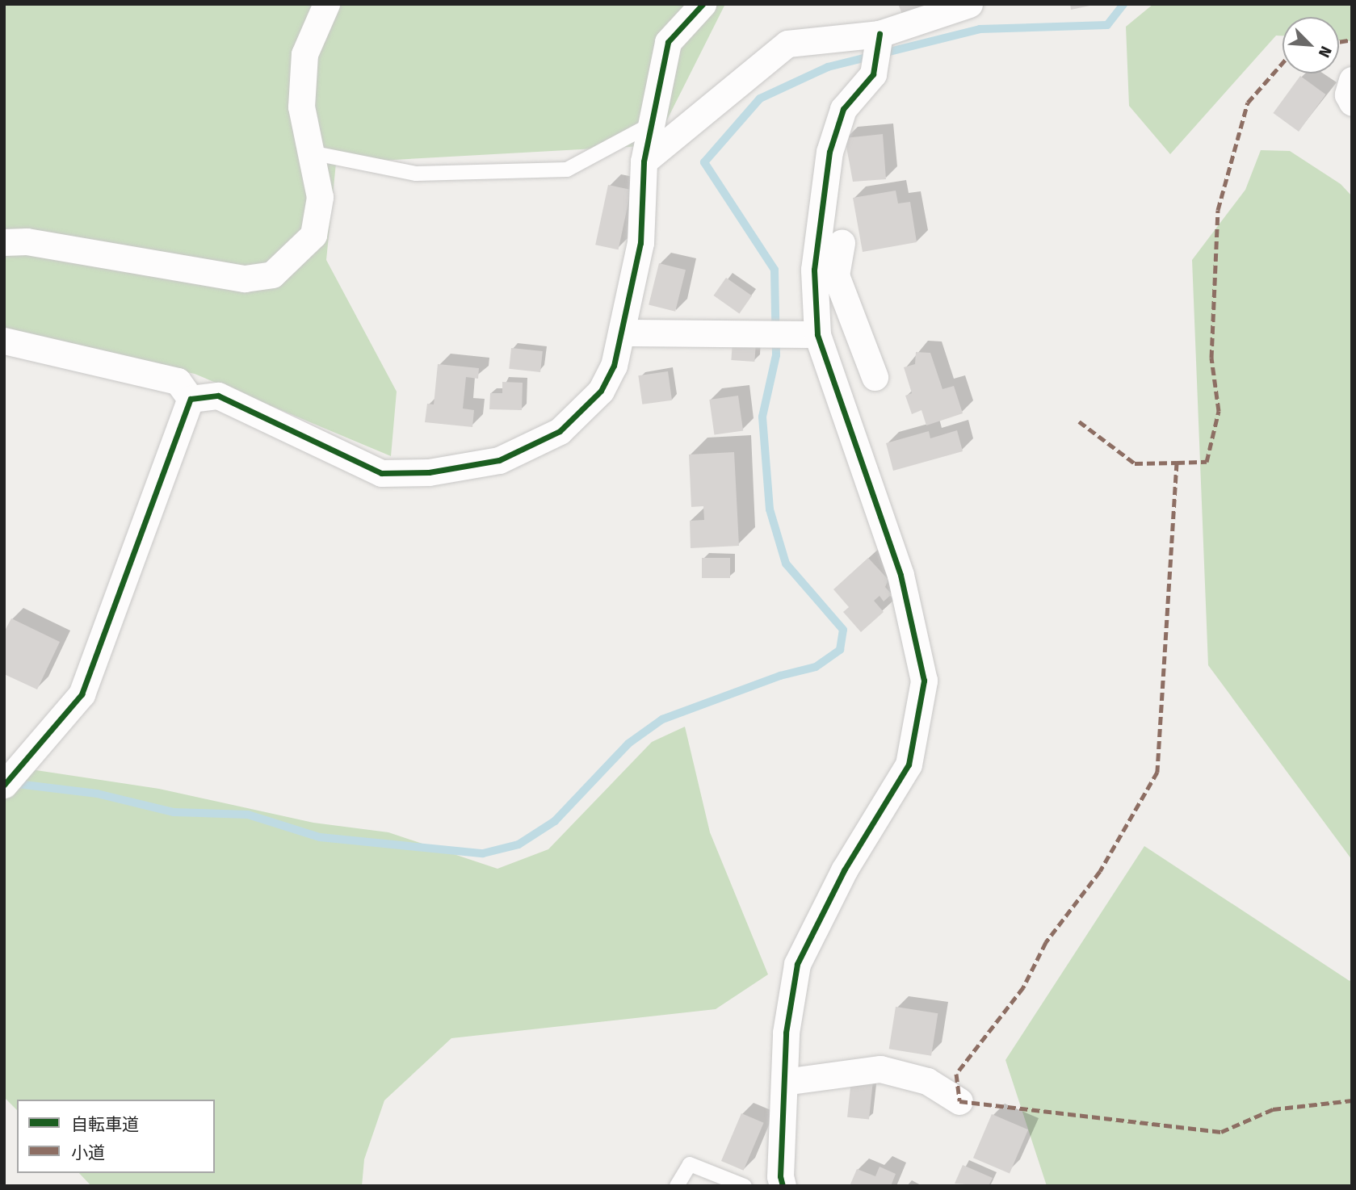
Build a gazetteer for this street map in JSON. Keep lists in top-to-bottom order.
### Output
{
  "legend": ["自転車道", "小道"],
  "north": "bottom right"
}
